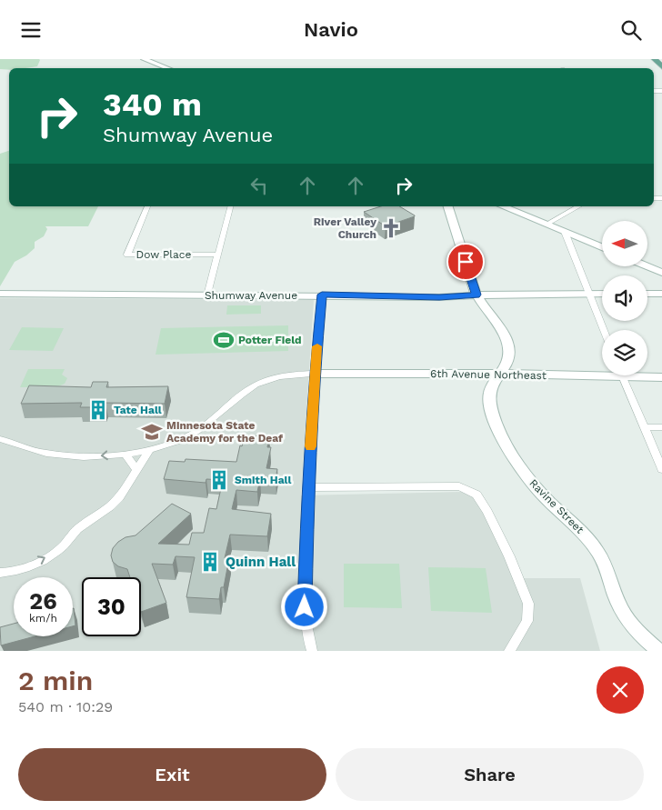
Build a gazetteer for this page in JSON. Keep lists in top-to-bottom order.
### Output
{
  "streets": {
    "street": [
      "Dow Place",
      "Shumway Avenue",
      "6th Avenue Northeast",
      "Ravine Street"
    ]
  },
  "crossings": [
    ["Shumway Avenue", "Ravine Street"],
    ["6th Avenue Northeast", "Ravine Street"]
  ],
  "places": {
    "church": ["River Valley Church"],
    "sports": ["Potter Field"],
    "building": ["Tate Hall", "Smith Hall", "Quinn Hall"],
    "school or university": ["Minnesota State Academy for the Deaf"]
  },
  "north": "left",
  "page": {
    "header": "Navio",
    "turn": ["340 m", "Shumway Avenue"],
    "speed": "26 km/h",
    "limit": "30",
    "heading": ["2 min", "540 m · 10:29"],
    "buttons": ["Exit", "Share"]
  }
}
